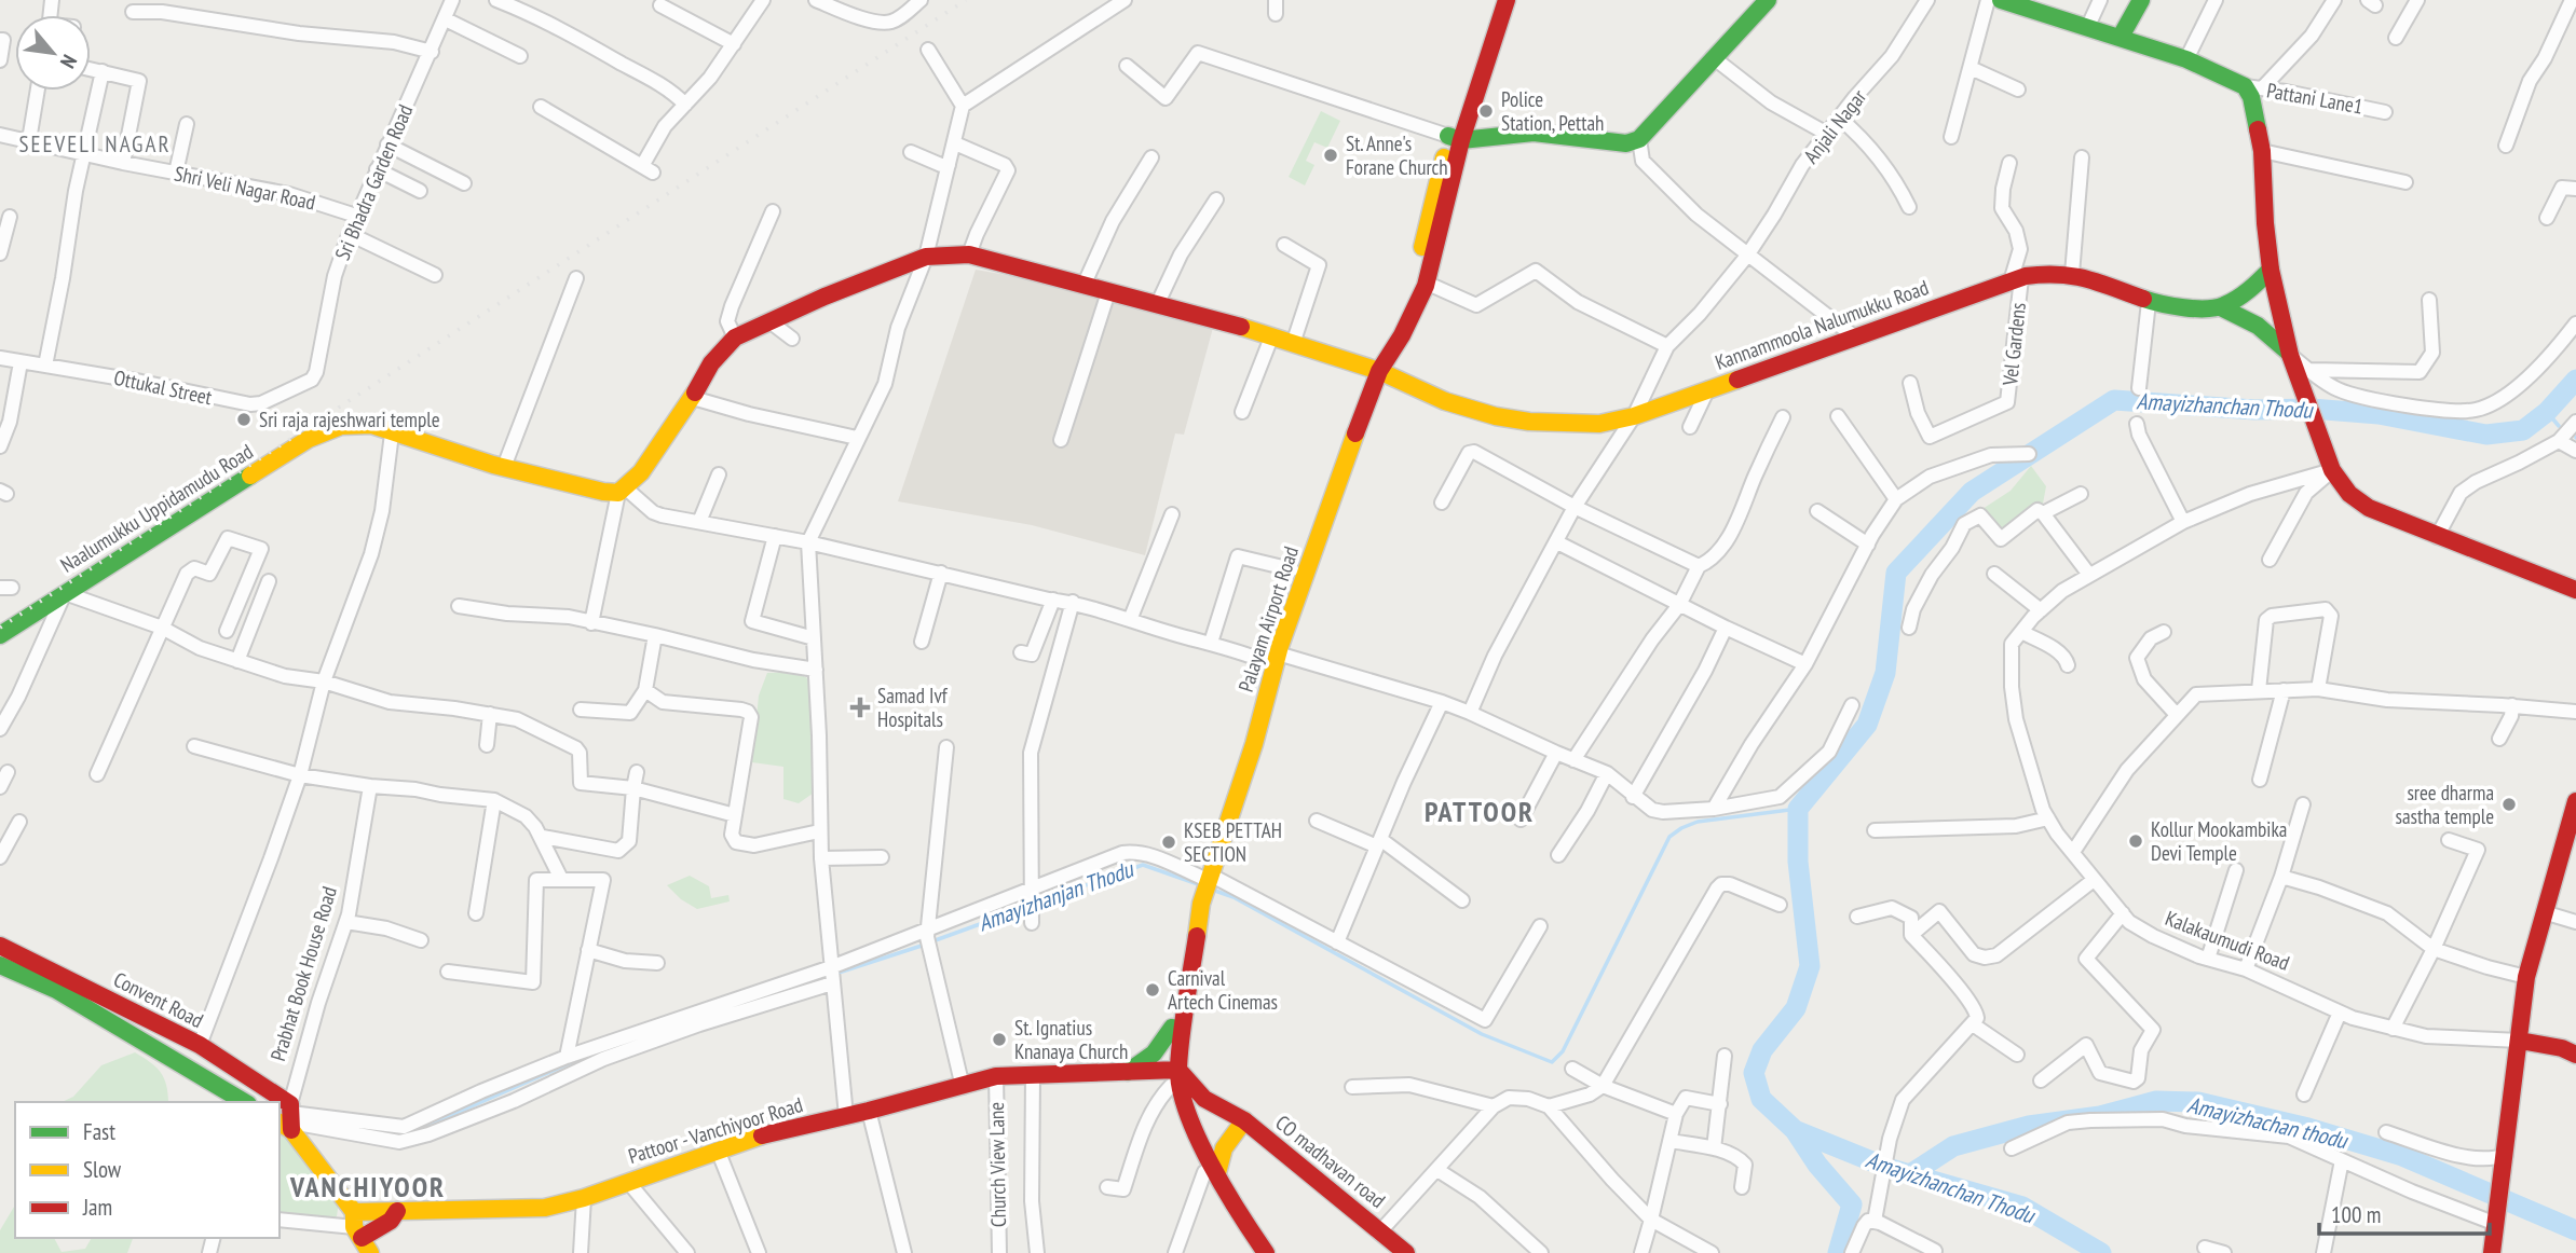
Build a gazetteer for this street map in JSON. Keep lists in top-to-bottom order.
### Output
{
  "streets": {
    "main road": [
      "Kannammoola Nalumukku Road",
      "Naalumukku Uppidamudu Road",
      "Palayam Airport Road",
      "Kalakaumudi Road",
      "Convent Road",
      "Pattoor - Vanchiyoor Road",
      "CO madhavan road"
    ],
    "street": [
      "Pattani Lane1",
      "Anjali Nagar",
      "Sri Bhadra Garden Road",
      "Shri Veli Nagar Road",
      "Vel Gardens",
      "Ottukal Street",
      "Prabhat Book House Road",
      "Church View Lane"
    ]
  },
  "crossings": [
    ["Anjali Nagar", "Kannammoola Nalumukku Road"],
    ["Sri Bhadra Garden Road", "Shri Veli Nagar Road"],
    ["Sri Bhadra Garden Road", "Ottukal Street"],
    ["Kannammoola Nalumukku Road", "Vel Gardens"],
    ["Kannammoola Nalumukku Road", "Palayam Airport Road"],
    ["Palayam Airport Road", "Pattoor - Vanchiyoor Road"],
    ["Palayam Airport Road", "CO madhavan road"],
    ["Prabhat Book House Road", "Convent Road"],
    ["Convent Road", "Pattoor - Vanchiyoor Road"],
    ["Pattoor - Vanchiyoor Road", "CO madhavan road"],
    ["Pattoor - Vanchiyoor Road", "Church View Lane"]
  ],
  "districts": ["SEEVELI NAGAR", "PATTOOR", "VANCHIYOOR"],
  "water": ["Amayizhanchan Thodu", "Amayizhanjan Thodu", "Amayizhachan thodu"],
  "places": {
    "other": [
      "Police Station, Pettah",
      "St. Anne's Forane Church",
      "Sri raja rajeshwari temple",
      "sree dharma sastha temple",
      "Kollur Mookambika Devi Temple",
      "KSEB PETTAH SECTION",
      "Carnival Artech Cinemas",
      "St. Ignatius Knanaya Church"
    ],
    "health": ["Samad Ivf Hospitals"]
  },
  "legend": ["Fast", "Slow", "Jam"],
  "scale_bar": "100 m",
  "north": "bottom right"
}
